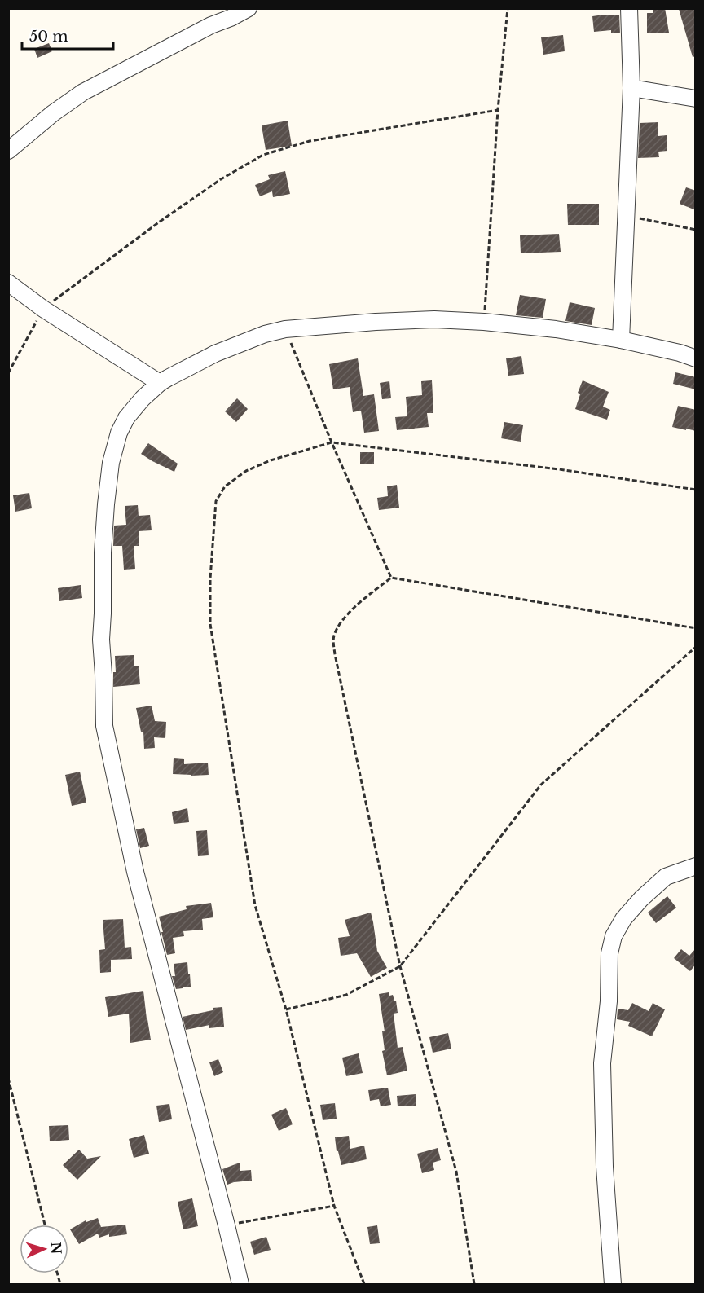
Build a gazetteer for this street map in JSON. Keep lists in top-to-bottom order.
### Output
{
  "scale_bar": "50 m",
  "north": "right"
}
